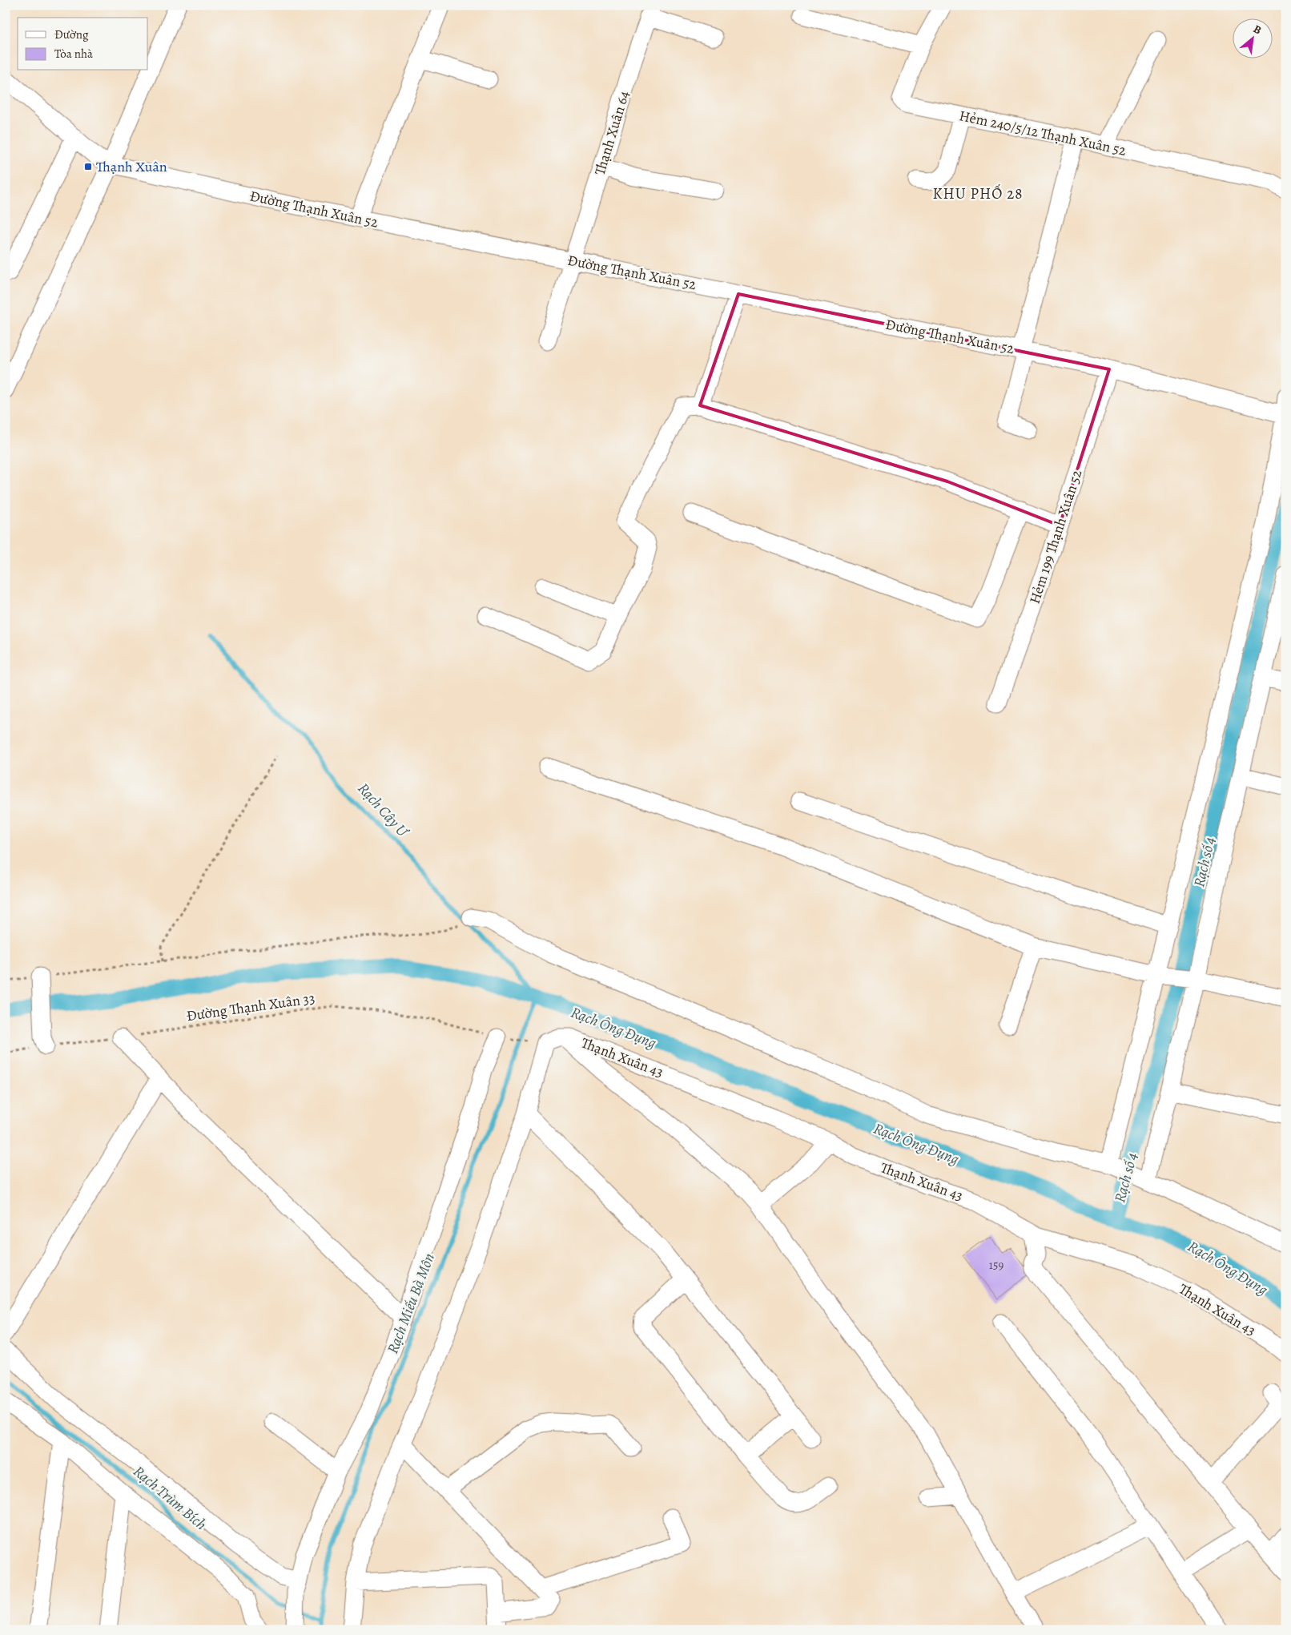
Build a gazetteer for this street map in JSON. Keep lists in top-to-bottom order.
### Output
{
  "streets": {
    "street": [
      "Thạnh Xuân 64",
      "Hẻm 240/5/12 Thạnh Xuân 52",
      "Đường Thạnh Xuân 52",
      "Hẻm 199 Thạnh Xuân 52",
      "Thạnh Xuân 43"
    ],
    "path": ["Đường Thạnh Xuân 33"]
  },
  "crossings": [
    ["Thạnh Xuân 64", "Đường Thạnh Xuân 52"],
    ["Đường Thạnh Xuân 52", "Hẻm 199 Thạnh Xuân 52"],
    ["Đường Thạnh Xuân 33", "Thạnh Xuân 43"]
  ],
  "districts": ["KHU PHỐ 28"],
  "water": [
    "Rạch Cây Ư",
    "Rạch số 4",
    "Rạch Ông Đụng",
    "Rạch Miếu Bà Môn",
    "Rạch Trùm Bích"
  ],
  "places": {
    "transit": ["Thạnh Xuân"]
  },
  "house_numbers": ["159"],
  "legend": ["Đường", "Tòa nhà"],
  "north": "top right"
}
